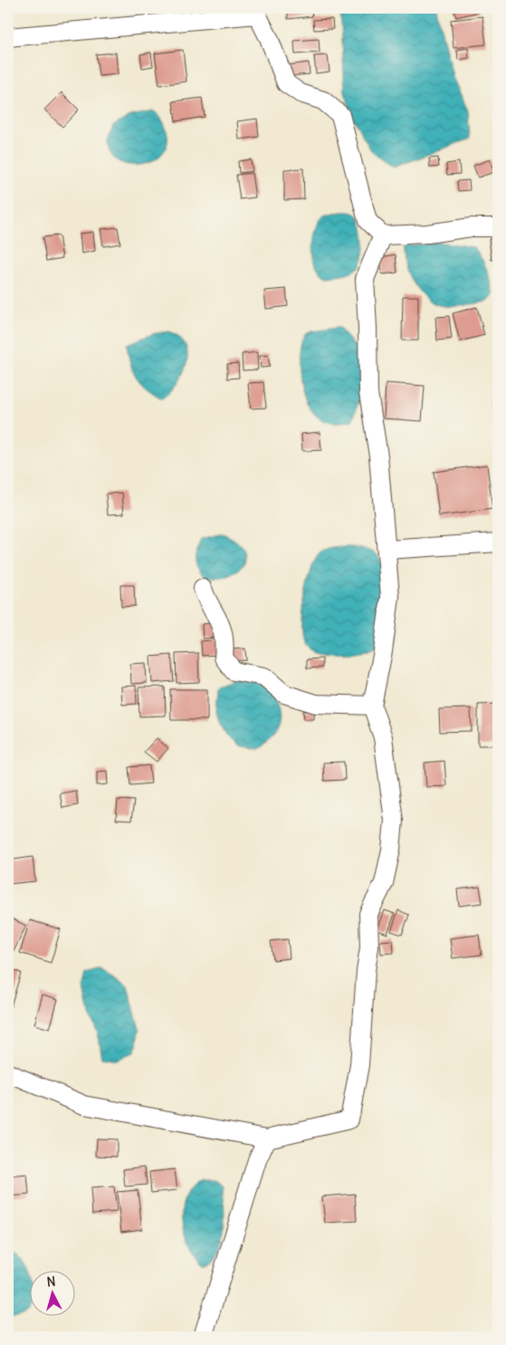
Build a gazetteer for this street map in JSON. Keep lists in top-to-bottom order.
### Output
{
  "north": "top"
}
